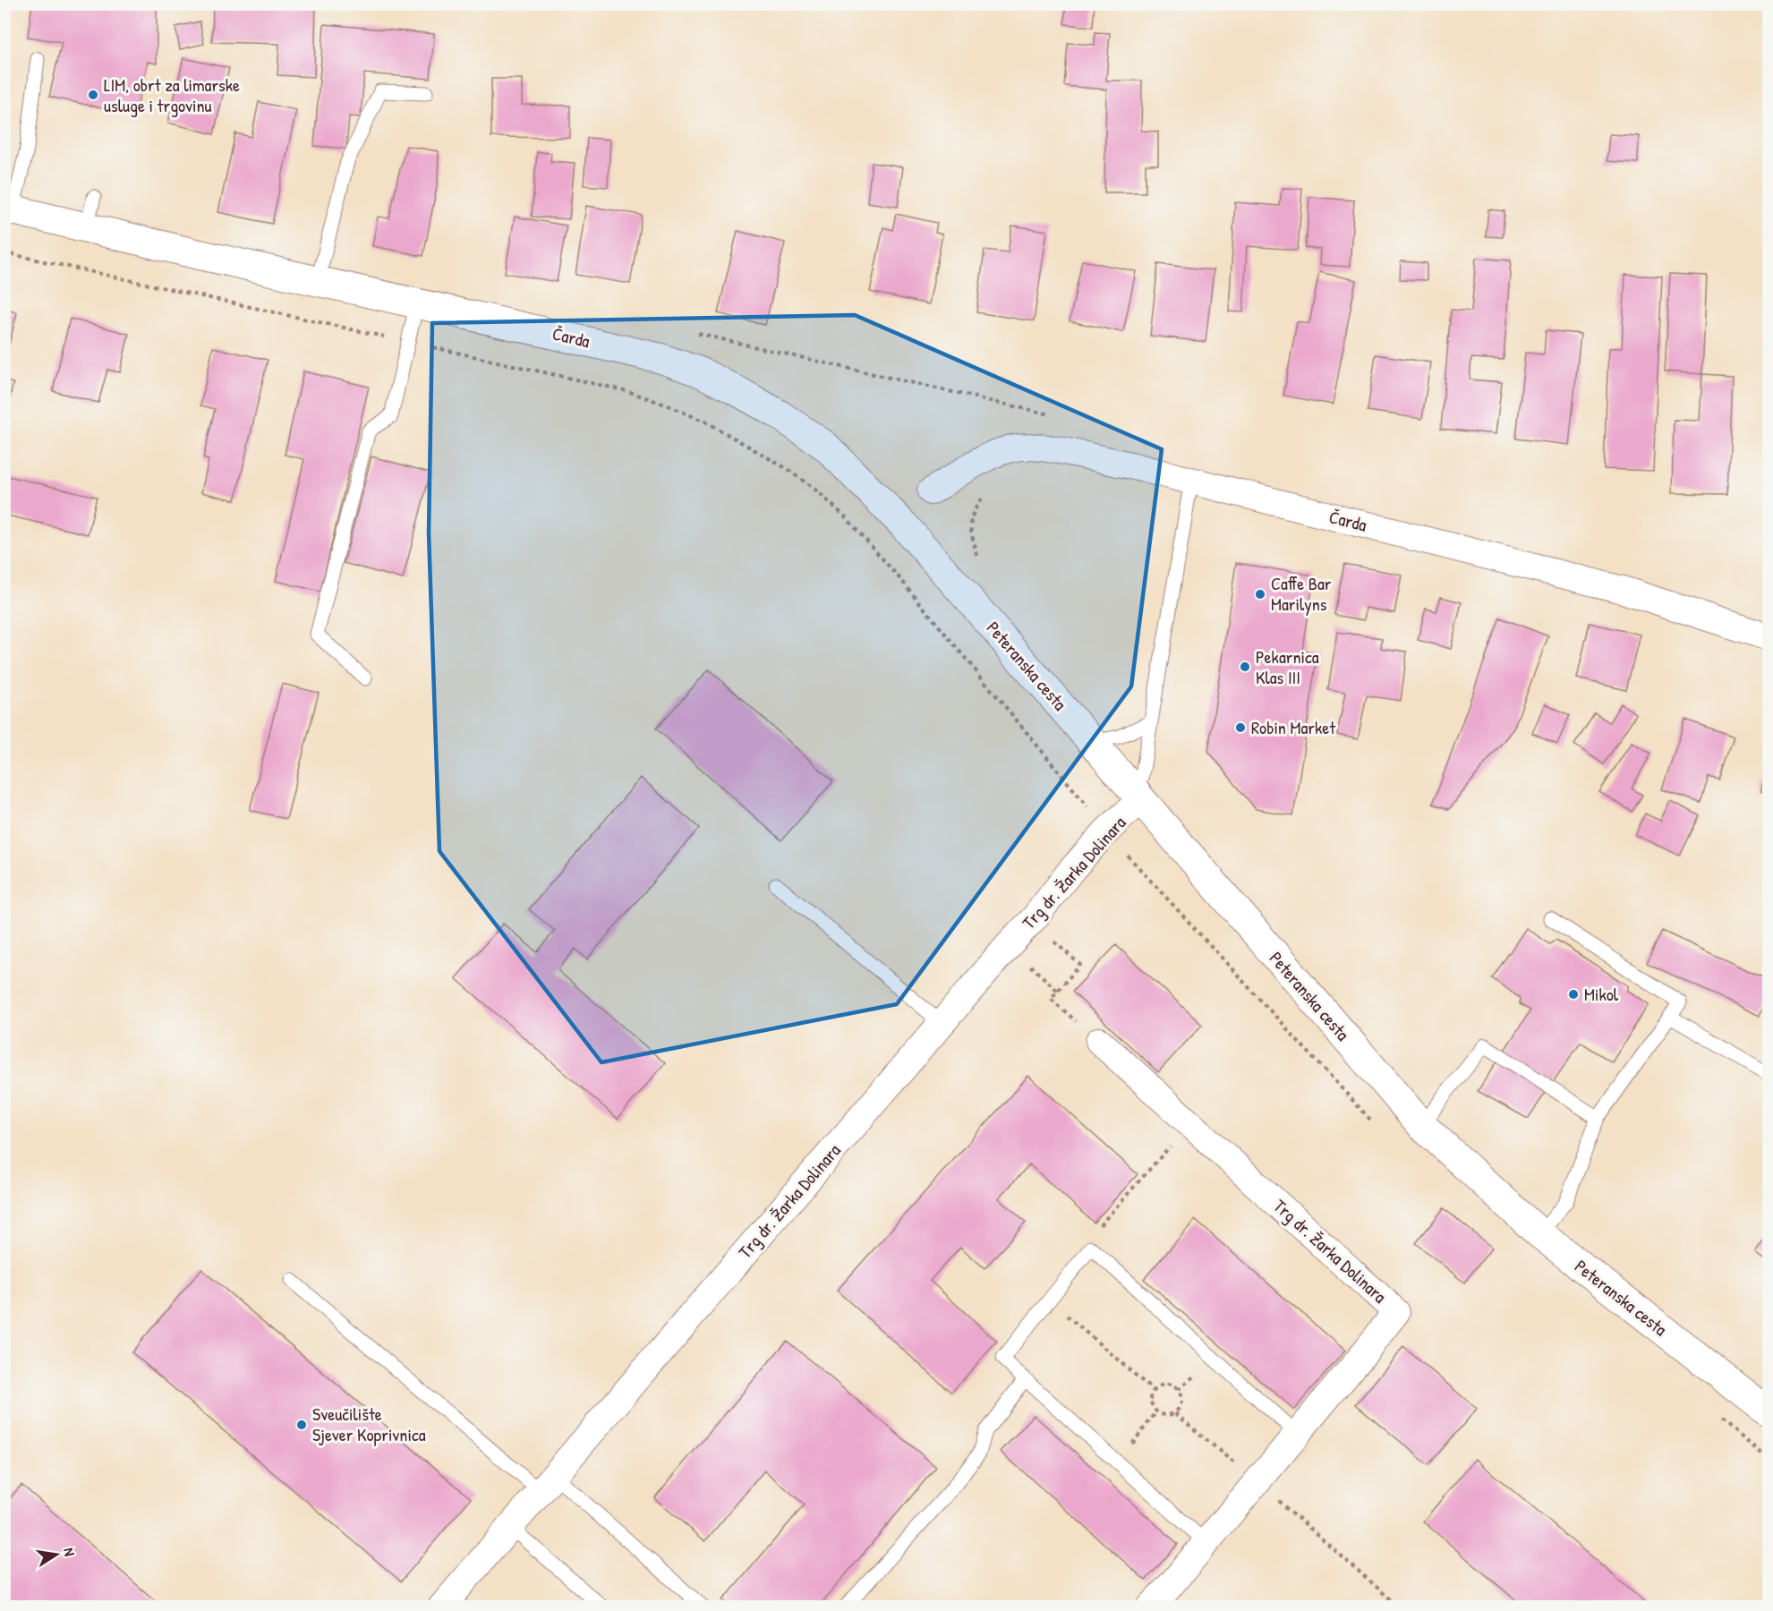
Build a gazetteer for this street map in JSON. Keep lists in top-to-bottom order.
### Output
{
  "streets": {
    "main road": ["Čarda", "Peteranska cesta"],
    "street": ["Trg dr. Žarka Dolinara"]
  },
  "crossings": [
    ["Čarda", "Peteranska cesta"],
    ["Peteranska cesta", "Trg dr. Žarka Dolinara"]
  ],
  "places": [
    "LIM, obrt za limarske usluge i trgovinu",
    "Caffe Bar Marilyns",
    "Pekarnica Klas III",
    "Robin Market",
    "Mikol",
    "Sveučilište Sjever Koprivnica"
  ],
  "north": "right"
}
